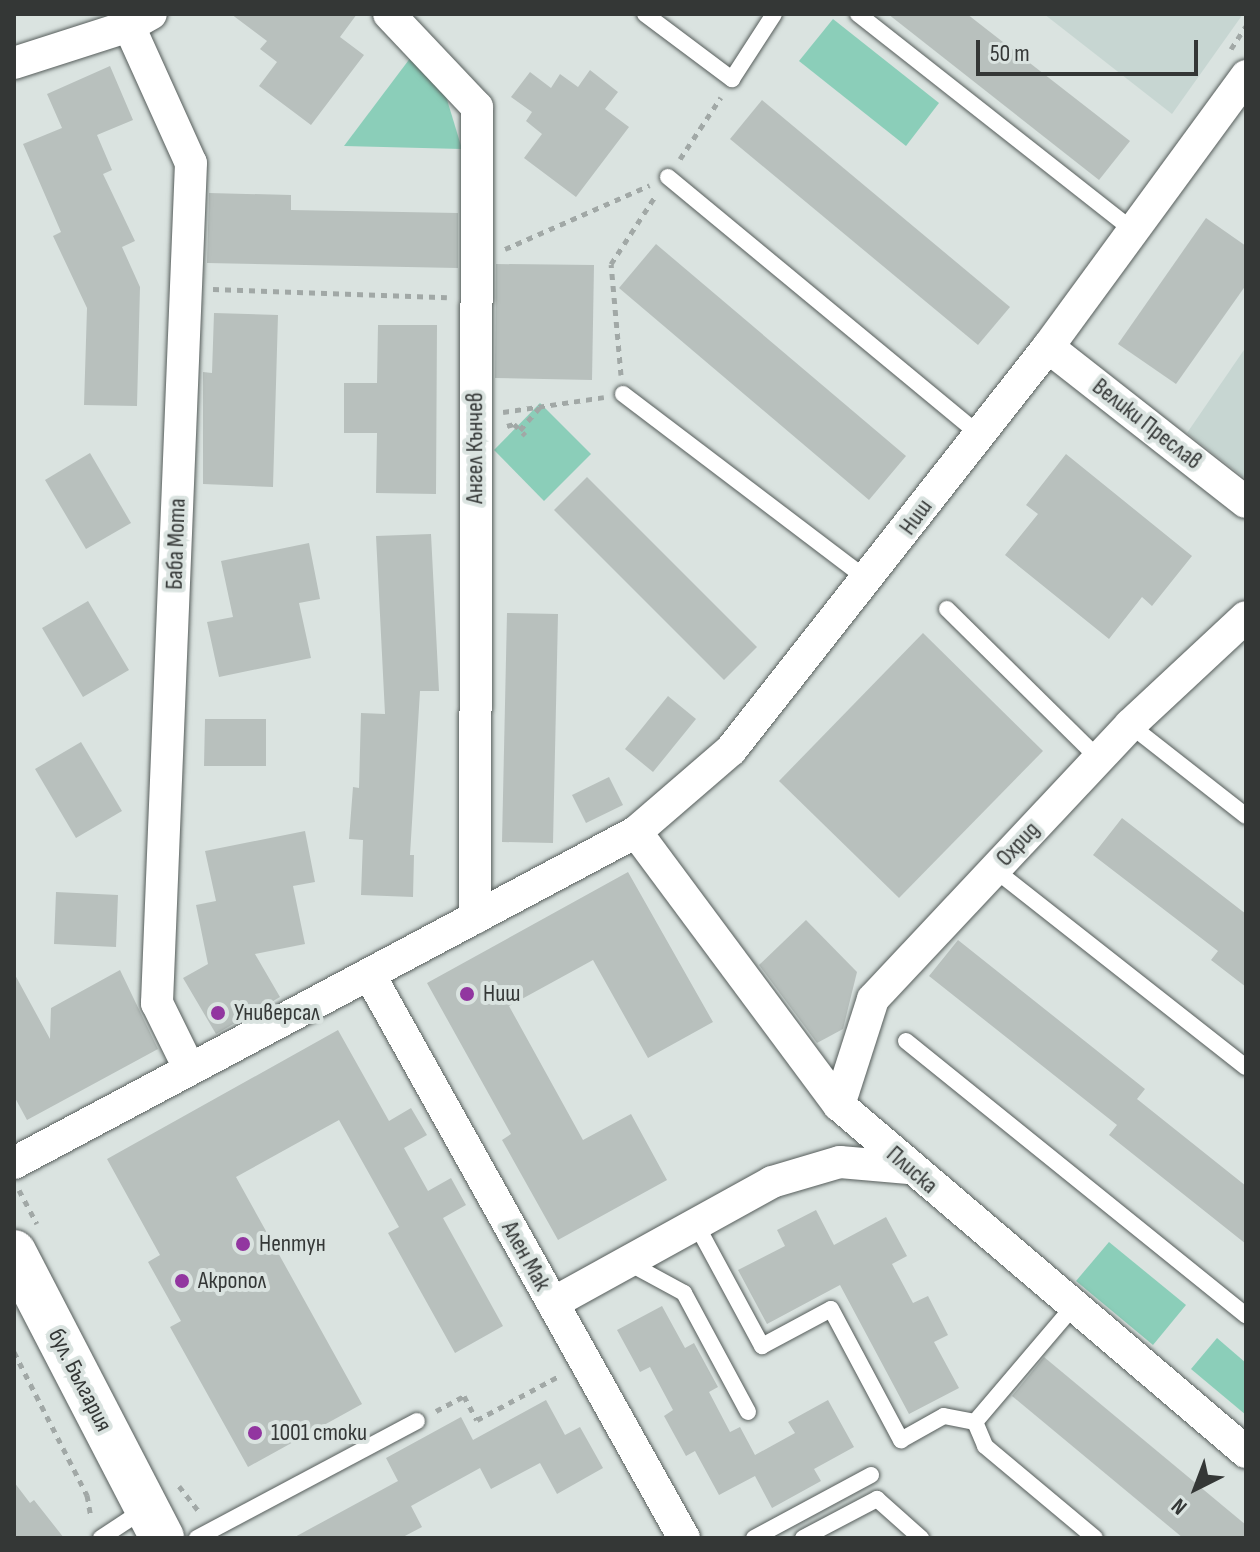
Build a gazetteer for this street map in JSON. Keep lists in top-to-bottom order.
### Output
{
  "streets": {
    "main road": ["бул. България"],
    "street": [
      "Велики Преслав",
      "Ангел Кънчев",
      "Ниш",
      "Баба Мота",
      "Охрид",
      "Плиска",
      "Ален Мак"
    ]
  },
  "crossings": [
    ["Велики Преслав", "Ниш"],
    ["Ангел Кънчев", "Ниш"],
    ["Ниш", "Баба Мота"],
    ["Ниш", "Плиска"],
    ["Ниш", "Ален Мак"],
    ["Охрид", "Плиска"]
  ],
  "places": [
    "Ниш",
    "Универсал",
    "Нептун",
    "Акропол",
    "1001 стоки"
  ],
  "scale_bar": "50 m",
  "north": "bottom left"
}
